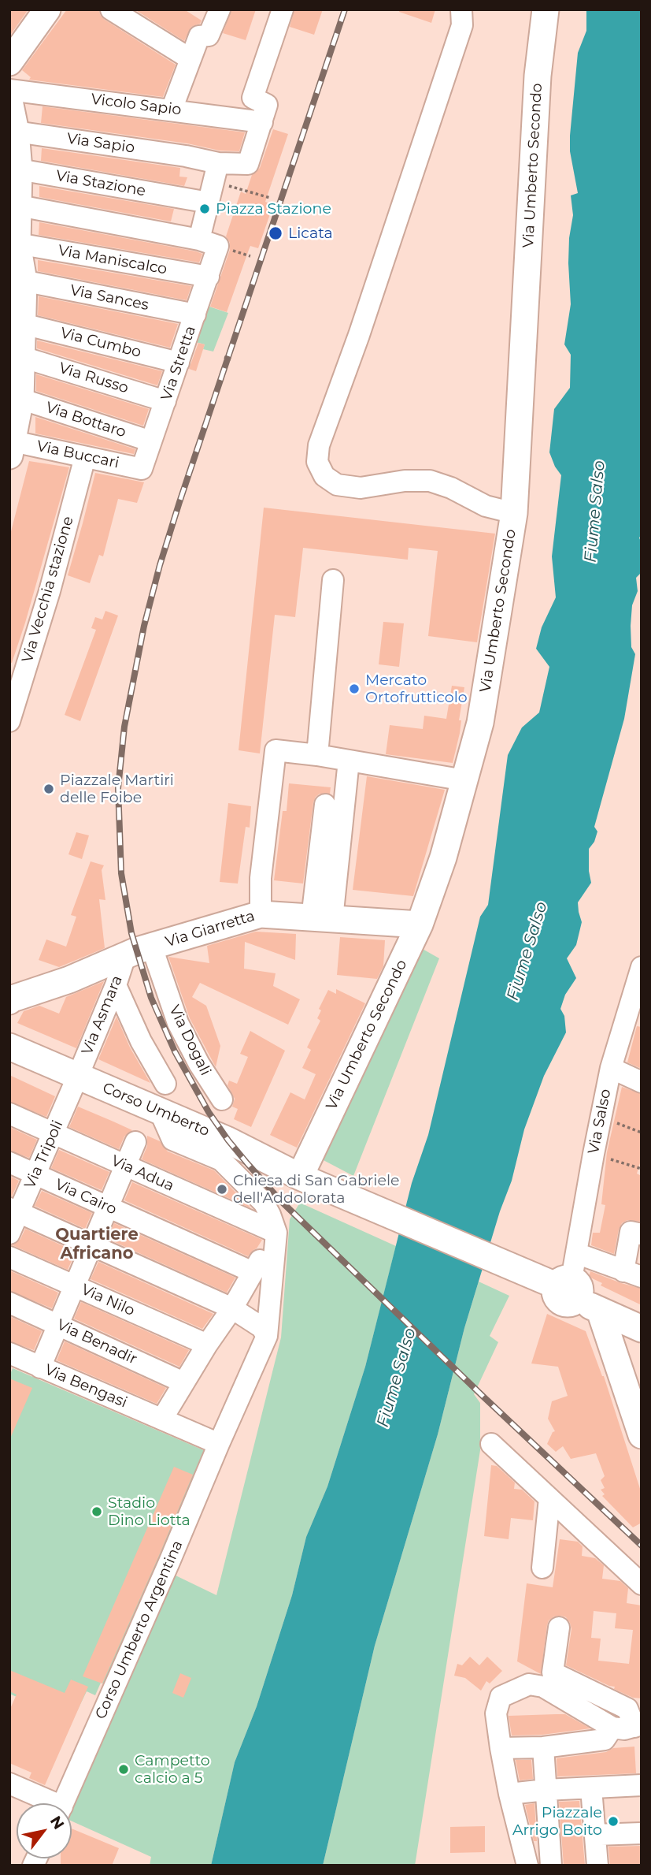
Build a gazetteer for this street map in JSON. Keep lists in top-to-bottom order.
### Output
{
  "streets": {
    "main road": ["Via Umberto Secondo", "Via Giarretta", "Corso Umberto"],
    "street": [
      "Vicolo Sapio",
      "Via Sapio",
      "Via Stazione",
      "Via Maniscalco",
      "Via Sances",
      "Via Cumbo",
      "Via Stretta",
      "Via Russo",
      "Via Bottaro",
      "Via Buccari",
      "Via Vecchia stazione",
      "Via Asmara",
      "Via Dogali",
      "Via Salso",
      "Via Tripoli",
      "Via Adua",
      "Via Cairo",
      "Via Nilo",
      "Via Benadir",
      "Via Bengasi",
      "Corso Umberto Argentina"
    ]
  },
  "crossings": [
    ["Vicolo Sapio", "Via Sapio"],
    ["Via Umberto Secondo", "Via Giarretta"],
    ["Via Umberto Secondo", "Corso Umberto"],
    ["Via Maniscalco", "Via Stretta"],
    ["Via Sances", "Via Stretta"],
    ["Via Cumbo", "Via Stretta"],
    ["Via Stretta", "Via Russo"],
    ["Via Stretta", "Via Bottaro"],
    ["Via Stretta", "Via Buccari"],
    ["Via Buccari", "Via Vecchia stazione"],
    ["Via Giarretta", "Via Asmara"],
    ["Via Giarretta", "Via Dogali"],
    ["Via Asmara", "Corso Umberto"],
    ["Via Asmara", "Via Tripoli"],
    ["Corso Umberto", "Via Salso"],
    ["Corso Umberto", "Via Tripoli"],
    ["Via Tripoli", "Via Adua"],
    ["Via Tripoli", "Via Cairo"],
    ["Via Adua", "Corso Umberto Argentina"],
    ["Via Bengasi", "Corso Umberto Argentina"]
  ],
  "districts": ["Quartiere Africano"],
  "water": ["Fiume Salso"],
  "places": [
    "Piazza Stazione",
    "Licata",
    "Mercato Ortofrutticolo",
    "Piazzale Martiri delle Foibe",
    "Chiesa di San Gabriele dell'Addolorata",
    "Stadio Dino Liotta",
    "Campetto calcio a 5",
    "Piazzale Arrigo Boito"
  ],
  "north": "top right"
}
